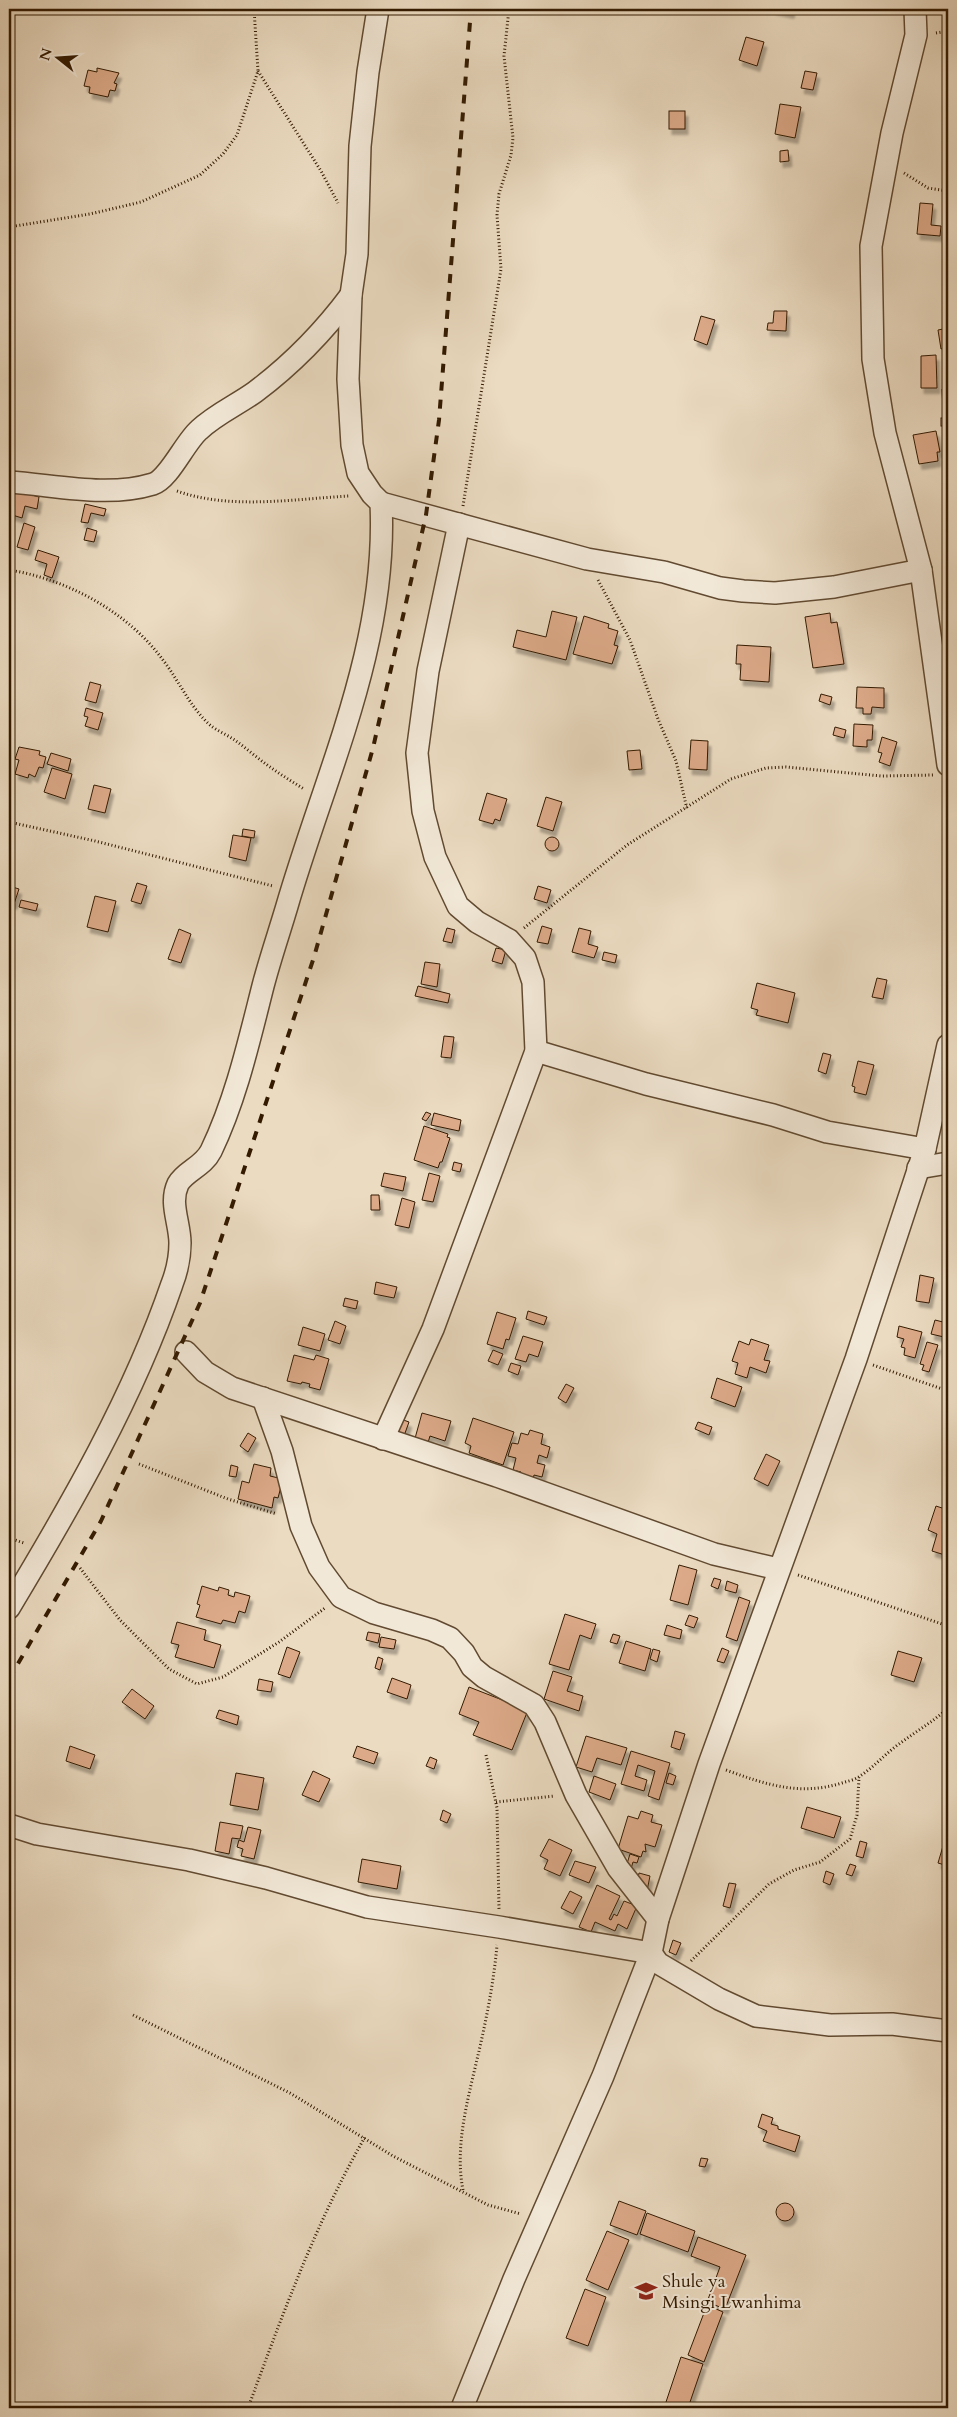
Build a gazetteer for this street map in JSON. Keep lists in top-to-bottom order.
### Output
{
  "places": {
    "school or university": ["Shule ya Msingi Lwanhima"]
  },
  "north": "left"
}
